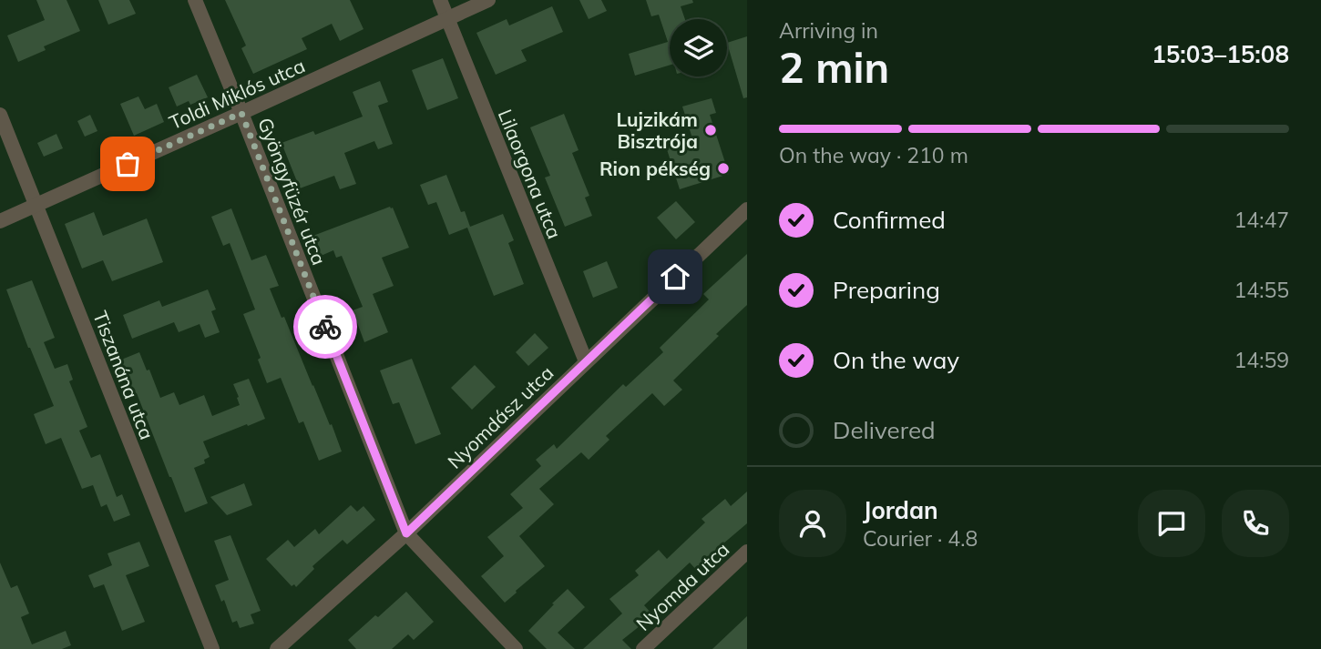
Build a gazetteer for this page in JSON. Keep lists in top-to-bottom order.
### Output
{
  "streets": {
    "street": [
      "Toldi Miklós utca",
      "Lilaorgona utca",
      "Gyöngyfüzér utca",
      "Tiszanána utca",
      "Nyomdász utca",
      "Nyomda utca"
    ]
  },
  "crossings": [
    ["Toldi Miklós utca", "Lilaorgona utca"],
    ["Toldi Miklós utca", "Gyöngyfüzér utca"],
    ["Toldi Miklós utca", "Tiszanána utca"],
    ["Lilaorgona utca", "Nyomdász utca"],
    ["Gyöngyfüzér utca", "Nyomdász utca"]
  ],
  "places": ["Lujzikám Bisztrója", "Rion pékség"],
  "page": {
    "heading": ["2 min", "Arriving in", "15:03–15:08"],
    "panel": ["Jordan", "Courier · 4.8"],
    "bar": "On the way · 210 m",
    "list": [
      ["Confirmed", "14:47"],
      ["Preparing", "14:55"],
      ["On the way", "14:59"],
      "Delivered"
    ]
  }
}
